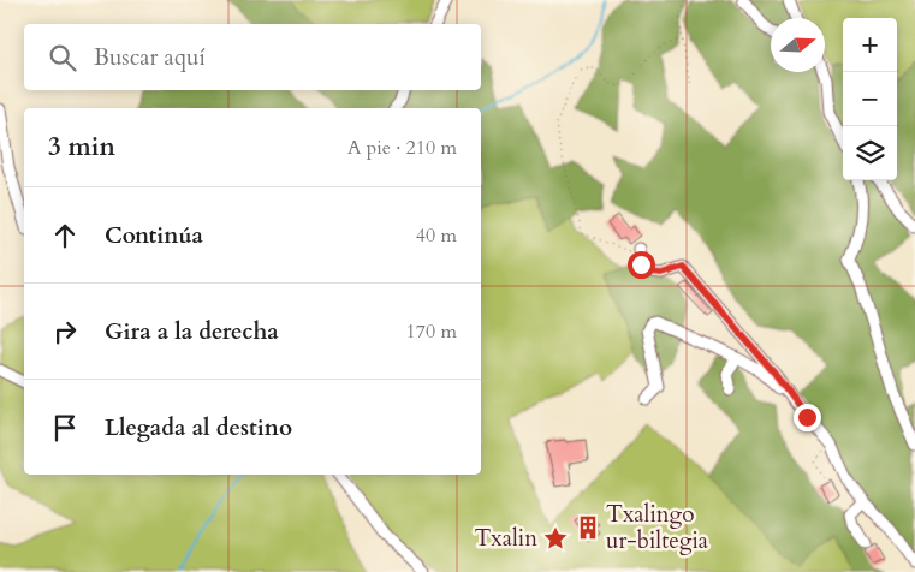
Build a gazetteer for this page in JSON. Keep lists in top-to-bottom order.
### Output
{
  "places": {
    "building": ["Txalingo ur-biltegia"],
    "place": ["Txalin"]
  },
  "north": "right",
  "page": {
    "map_buttons": ["+", "−"],
    "search": "Buscar aquí",
    "heading": ["3 min", "A pie · 210 m"],
    "list": [
      ["Continúa", "40 m"],
      ["Gira a la derecha", "170 m"],
      "Llegada al destino"
    ]
  }
}
